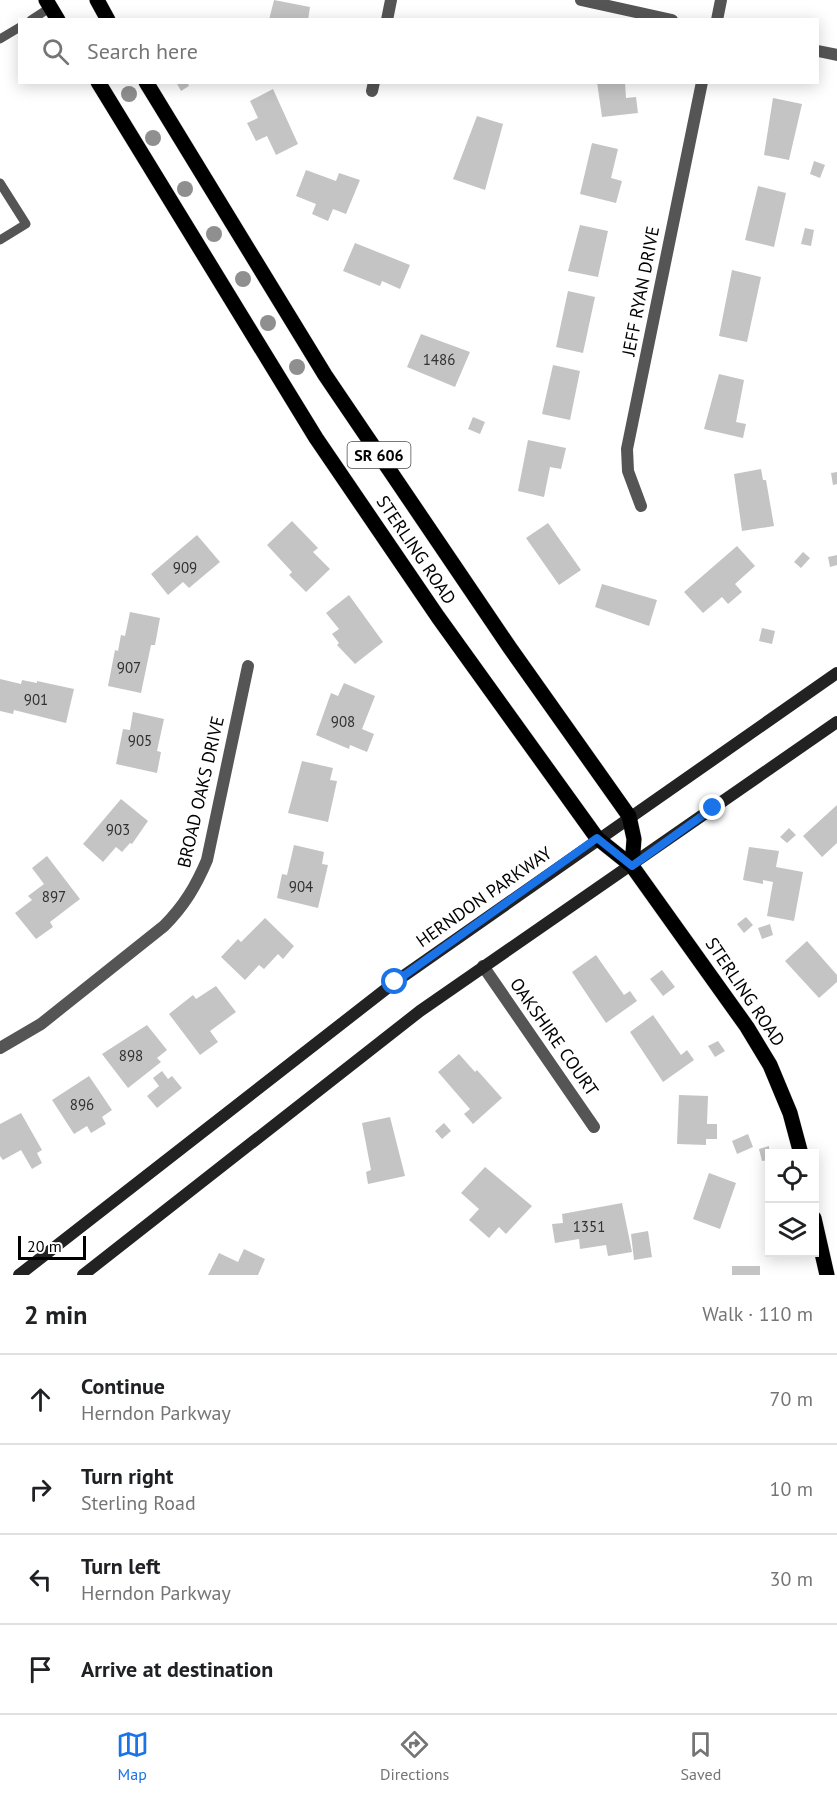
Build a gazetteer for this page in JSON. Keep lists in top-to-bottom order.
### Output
{
  "streets": {
    "main road": ["SR 606", "STERLING ROAD", "HERNDON PARKWAY"],
    "street": ["JEFF RYAN DRIVE", "BROAD OAKS DRIVE", "OAKSHIRE COURT"]
  },
  "crossings": [
    ["STERLING ROAD", "HERNDON PARKWAY"]
  ],
  "house_numbers": [
    "1486",
    "909",
    "907",
    "901",
    "908",
    "905",
    "903",
    "904",
    "897",
    "898",
    "896",
    "1351"
  ],
  "scale_bar": "20 m",
  "page": {
    "search": "Search here",
    "scale": "20 m",
    "heading": ["2 min", "Walk · 110 m"],
    "list": [
      ["Continue", "Herndon Parkway", "70 m"],
      ["Turn right", "Sterling Road", "10 m"],
      ["Turn left", "Herndon Parkway", "30 m"],
      "Arrive at destination"
    ],
    "nav": ["Map", "Directions", "Saved"]
  }
}
